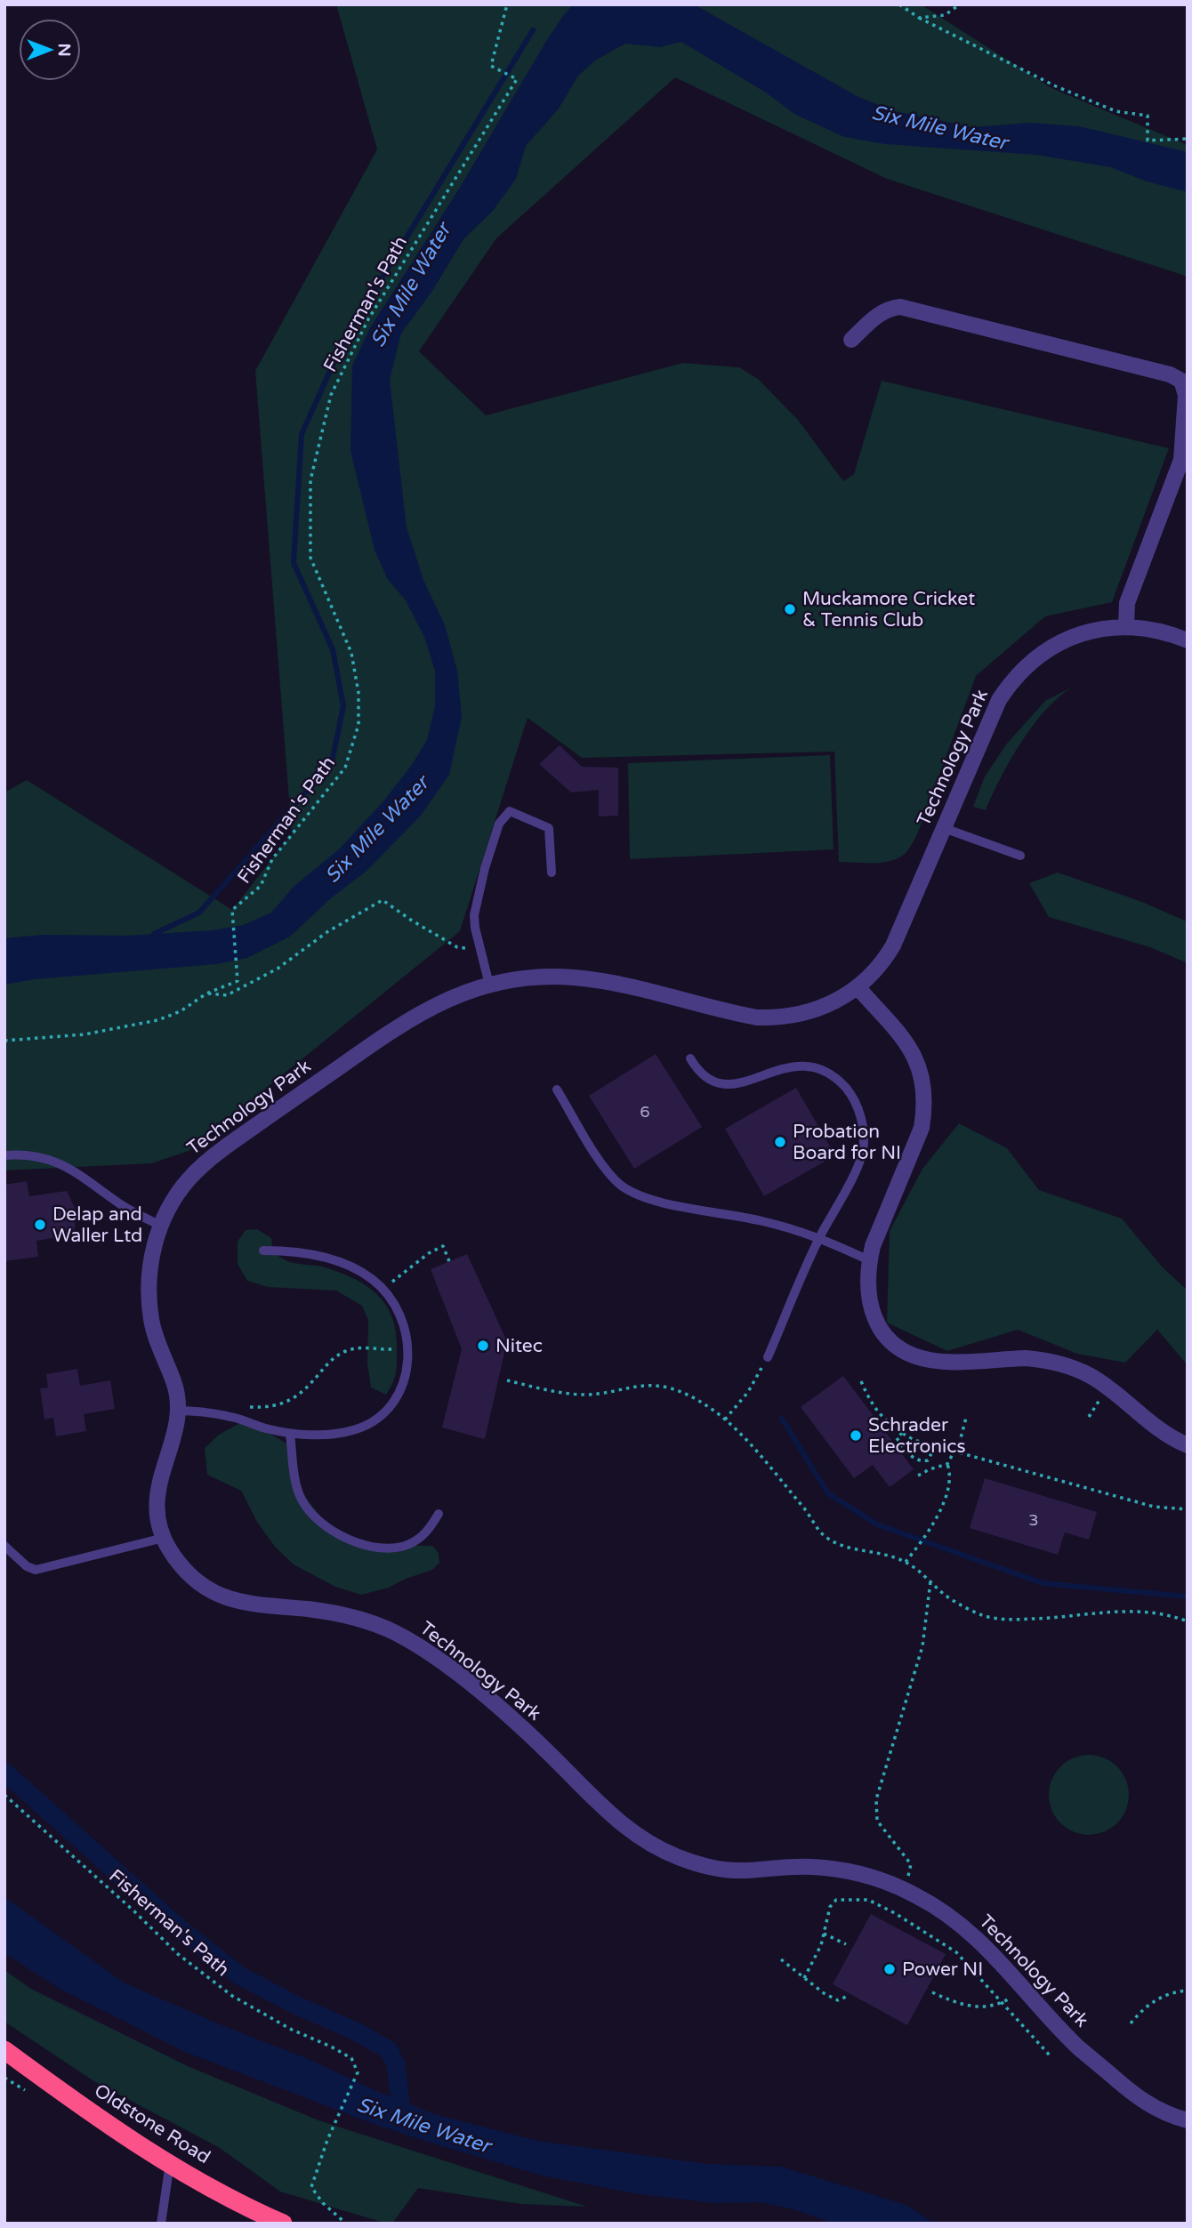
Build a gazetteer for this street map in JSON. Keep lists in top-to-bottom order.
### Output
{
  "streets": {
    "highway": ["Oldstone Road"],
    "street": ["Technology Park"],
    "path": ["Fisherman's Path"]
  },
  "water": ["Six Mile Water"],
  "places": [
    "Muckamore Cricket & Tennis Club",
    "Probation Board for NI",
    "Delap and Waller Ltd",
    "Nitec",
    "Schrader Electronics",
    "Power NI"
  ],
  "house_numbers": ["6", "3"],
  "north": "right"
}
